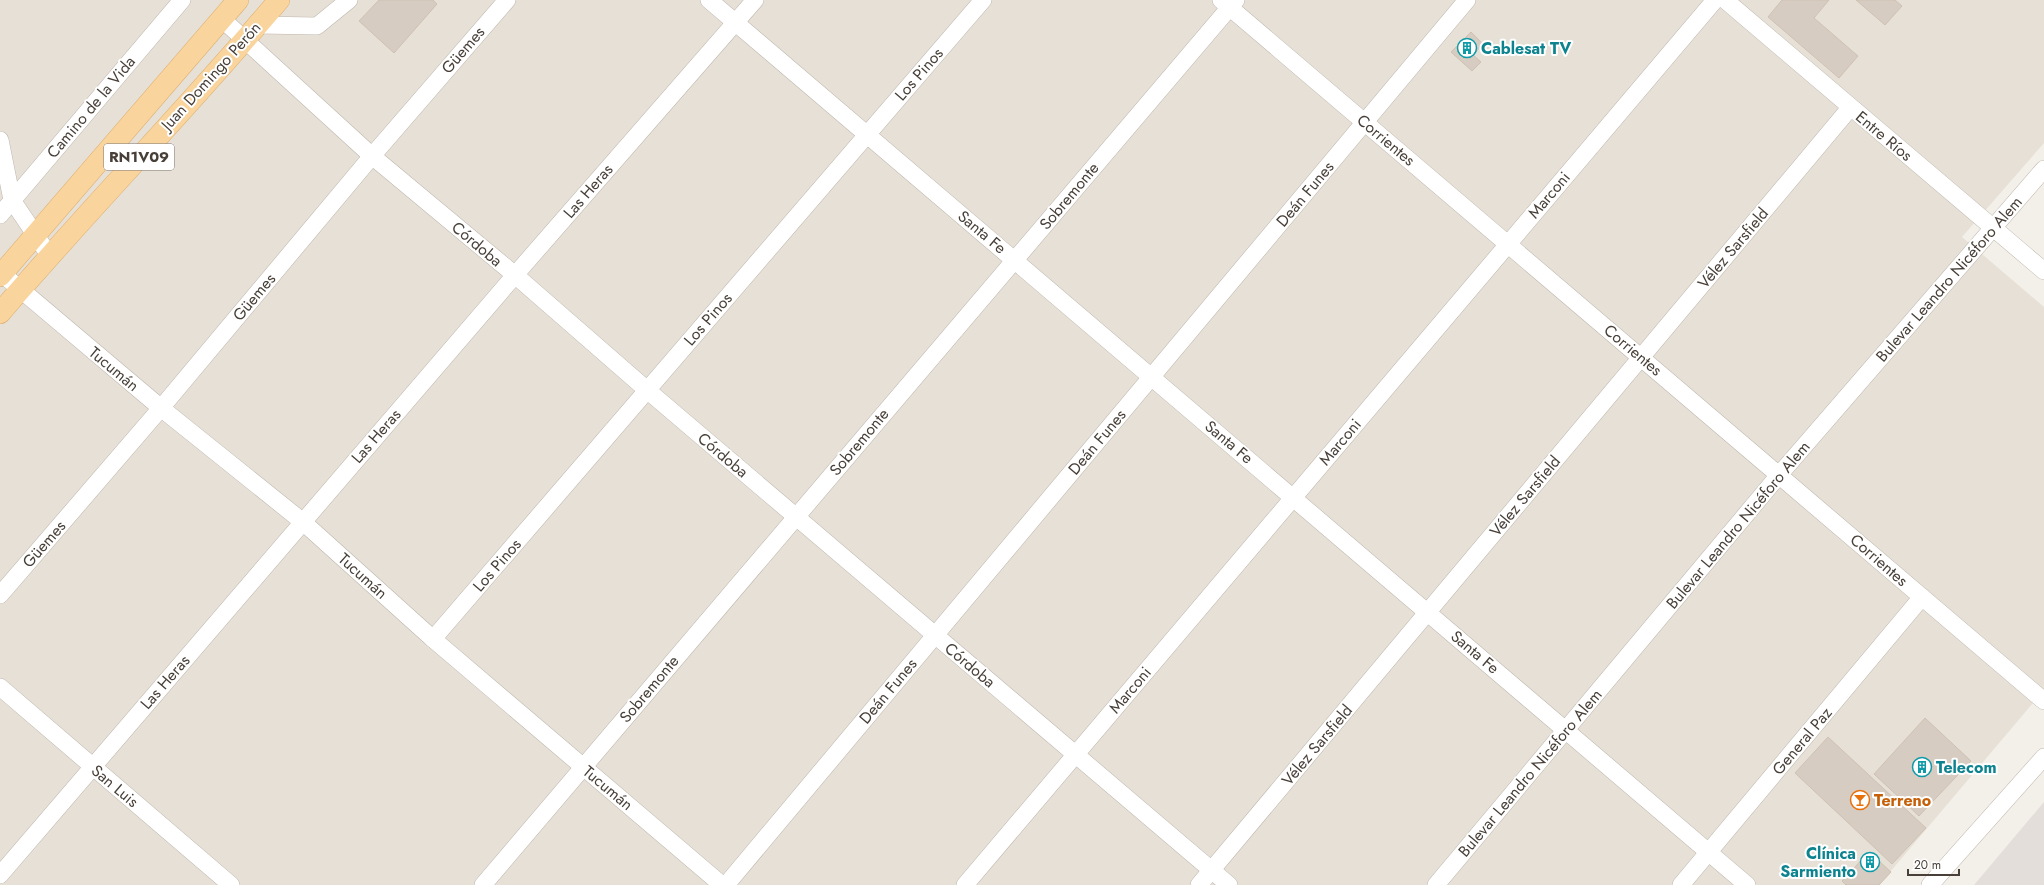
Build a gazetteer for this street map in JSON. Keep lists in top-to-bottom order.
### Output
{
  "streets": {
    "main road": ["Juan Domingo Perón", "RN1V09"],
    "street": [
      "Güemes",
      "Los Pinos",
      "Camino de la Vida",
      "Entre Ríos",
      "Corrientes",
      "Las Heras",
      "Deán Funes",
      "Marconi",
      "Sobremonte",
      "Santa Fe",
      "Córdoba",
      "Vélez Sarsfield",
      "Bulevar Leandro Nicéforo Alem",
      "Tucumán",
      "General Paz",
      "San Luis"
    ]
  },
  "crossings": [
    ["Güemes", "Córdoba"],
    ["Güemes", "Tucumán"],
    ["Los Pinos", "Santa Fe"],
    ["Los Pinos", "Córdoba"],
    ["Los Pinos", "Tucumán"],
    ["Juan Domingo Perón", "Córdoba"],
    ["Juan Domingo Perón", "Tucumán"],
    ["Entre Ríos", "Vélez Sarsfield"],
    ["Entre Ríos", "Bulevar Leandro Nicéforo Alem"],
    ["Corrientes", "Deán Funes"],
    ["Corrientes", "Marconi"],
    ["Corrientes", "Sobremonte"],
    ["Corrientes", "Vélez Sarsfield"],
    ["Corrientes", "Bulevar Leandro Nicéforo Alem"],
    ["Corrientes", "General Paz"],
    ["Las Heras", "Santa Fe"],
    ["Las Heras", "Córdoba"],
    ["Las Heras", "Tucumán"],
    ["Las Heras", "San Luis"],
    ["Deán Funes", "Santa Fe"],
    ["Deán Funes", "Córdoba"],
    ["Marconi", "Santa Fe"],
    ["Marconi", "Córdoba"],
    ["Sobremonte", "Santa Fe"],
    ["Sobremonte", "Córdoba"],
    ["Sobremonte", "Tucumán"],
    ["Santa Fe", "Vélez Sarsfield"],
    ["Santa Fe", "Bulevar Leandro Nicéforo Alem"],
    ["Santa Fe", "General Paz"],
    ["Córdoba", "Vélez Sarsfield"]
  ],
  "places": {
    "building": ["Cablesat TV", "Telecom", "Clínica Sarmiento"],
    "bar": ["Terreno"]
  },
  "scale_bar": "20 m"
}
